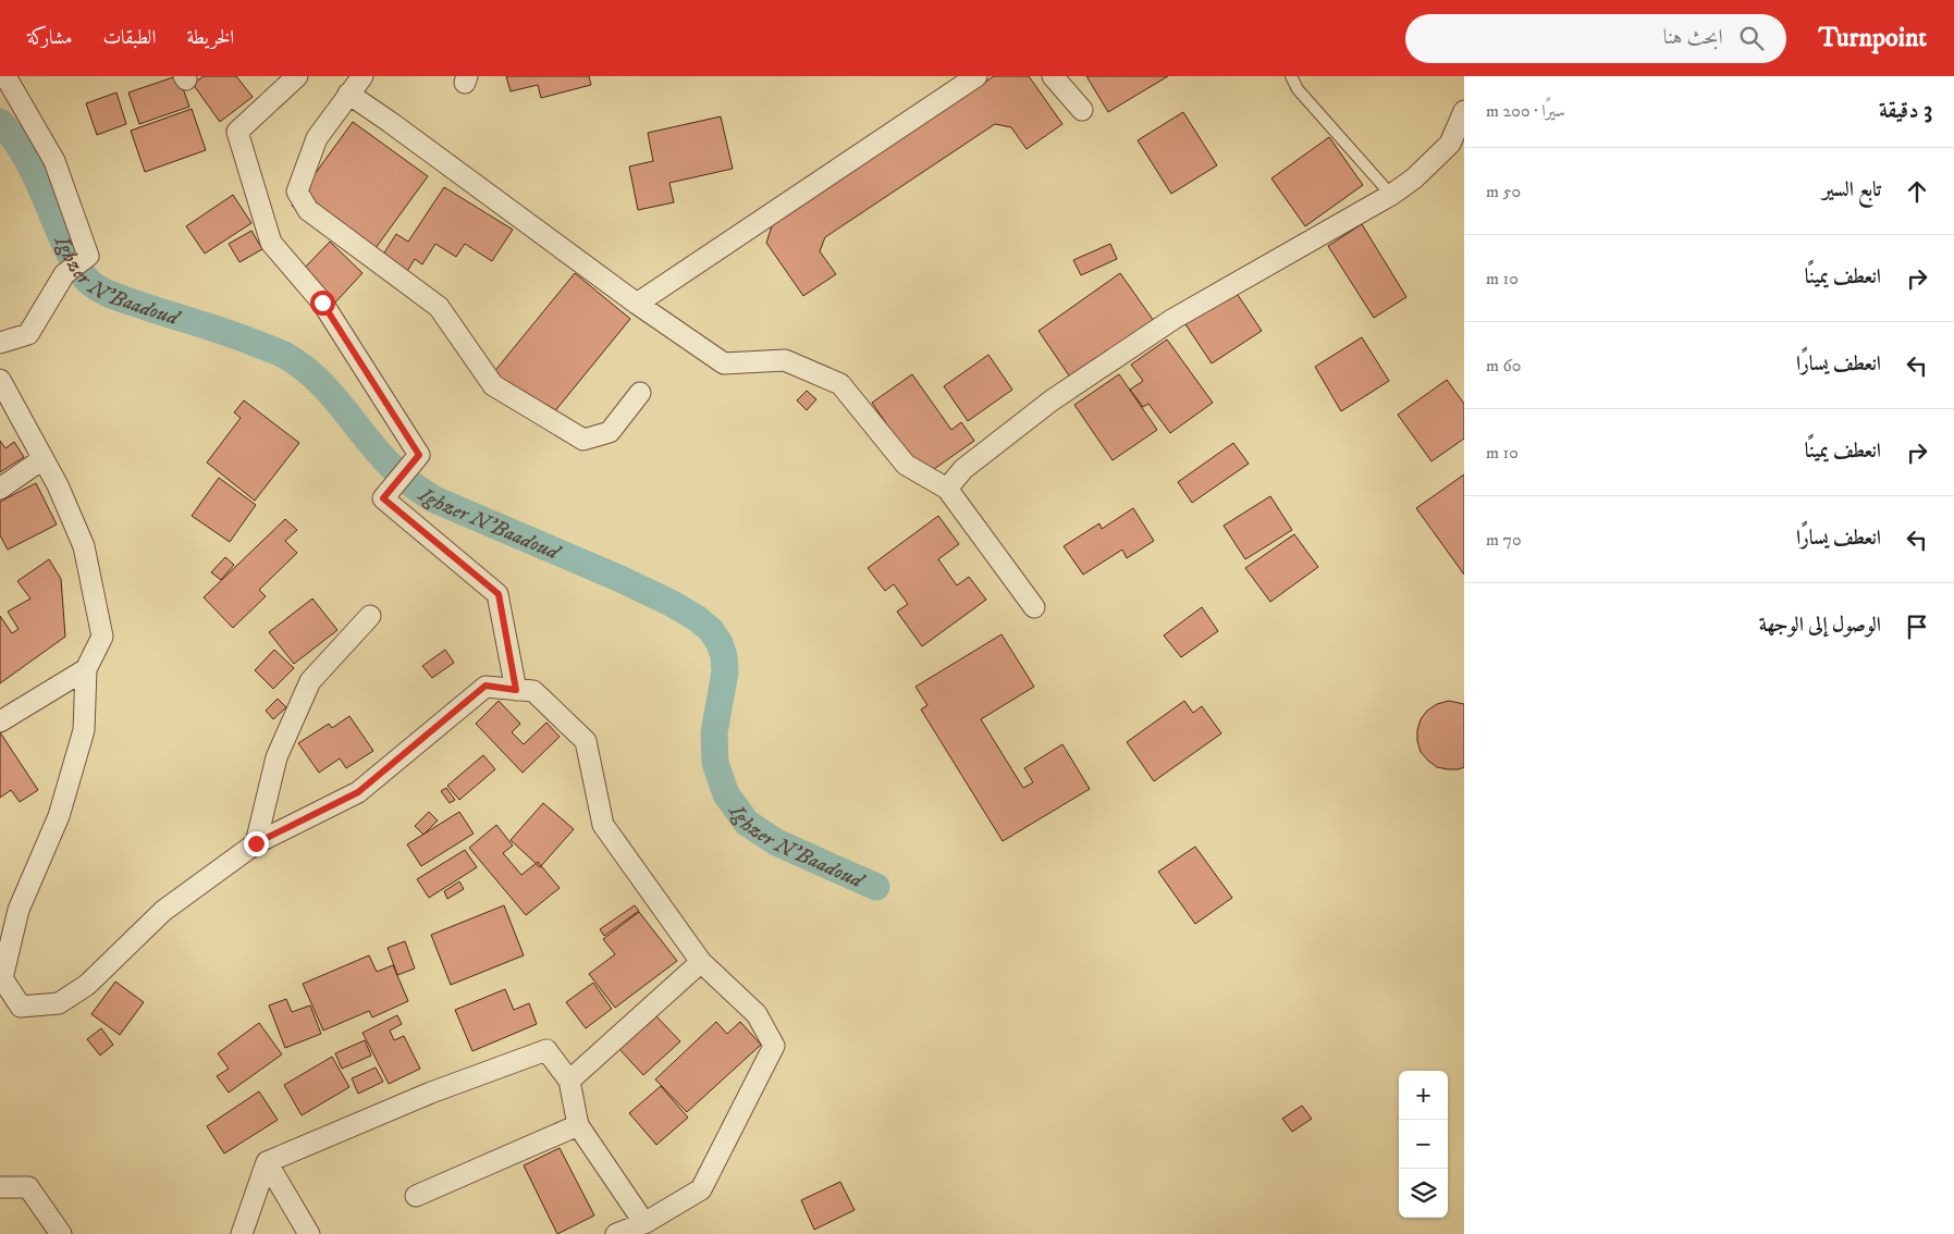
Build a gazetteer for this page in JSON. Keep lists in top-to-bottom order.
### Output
{
  "water": ["Ighzer N'Baadoud"],
  "page": {
    "header": "Turnpoint",
    "search": "ابحث هنا",
    "nav": ["الخريطة", "الطبقات", "مشاركة"],
    "heading": ["3 دقيقة", "سيرًا · 200 m"],
    "list": [
      ["تابع السير", "50 m"],
      ["انعطف يمينًا", "10 m"],
      ["انعطف يسارًا", "60 m"],
      ["انعطف يمينًا", "10 m"],
      ["انعطف يسارًا", "70 m"],
      "الوصول إلى الوجهة"
    ],
    "map_buttons": ["+", "−"]
  }
}
